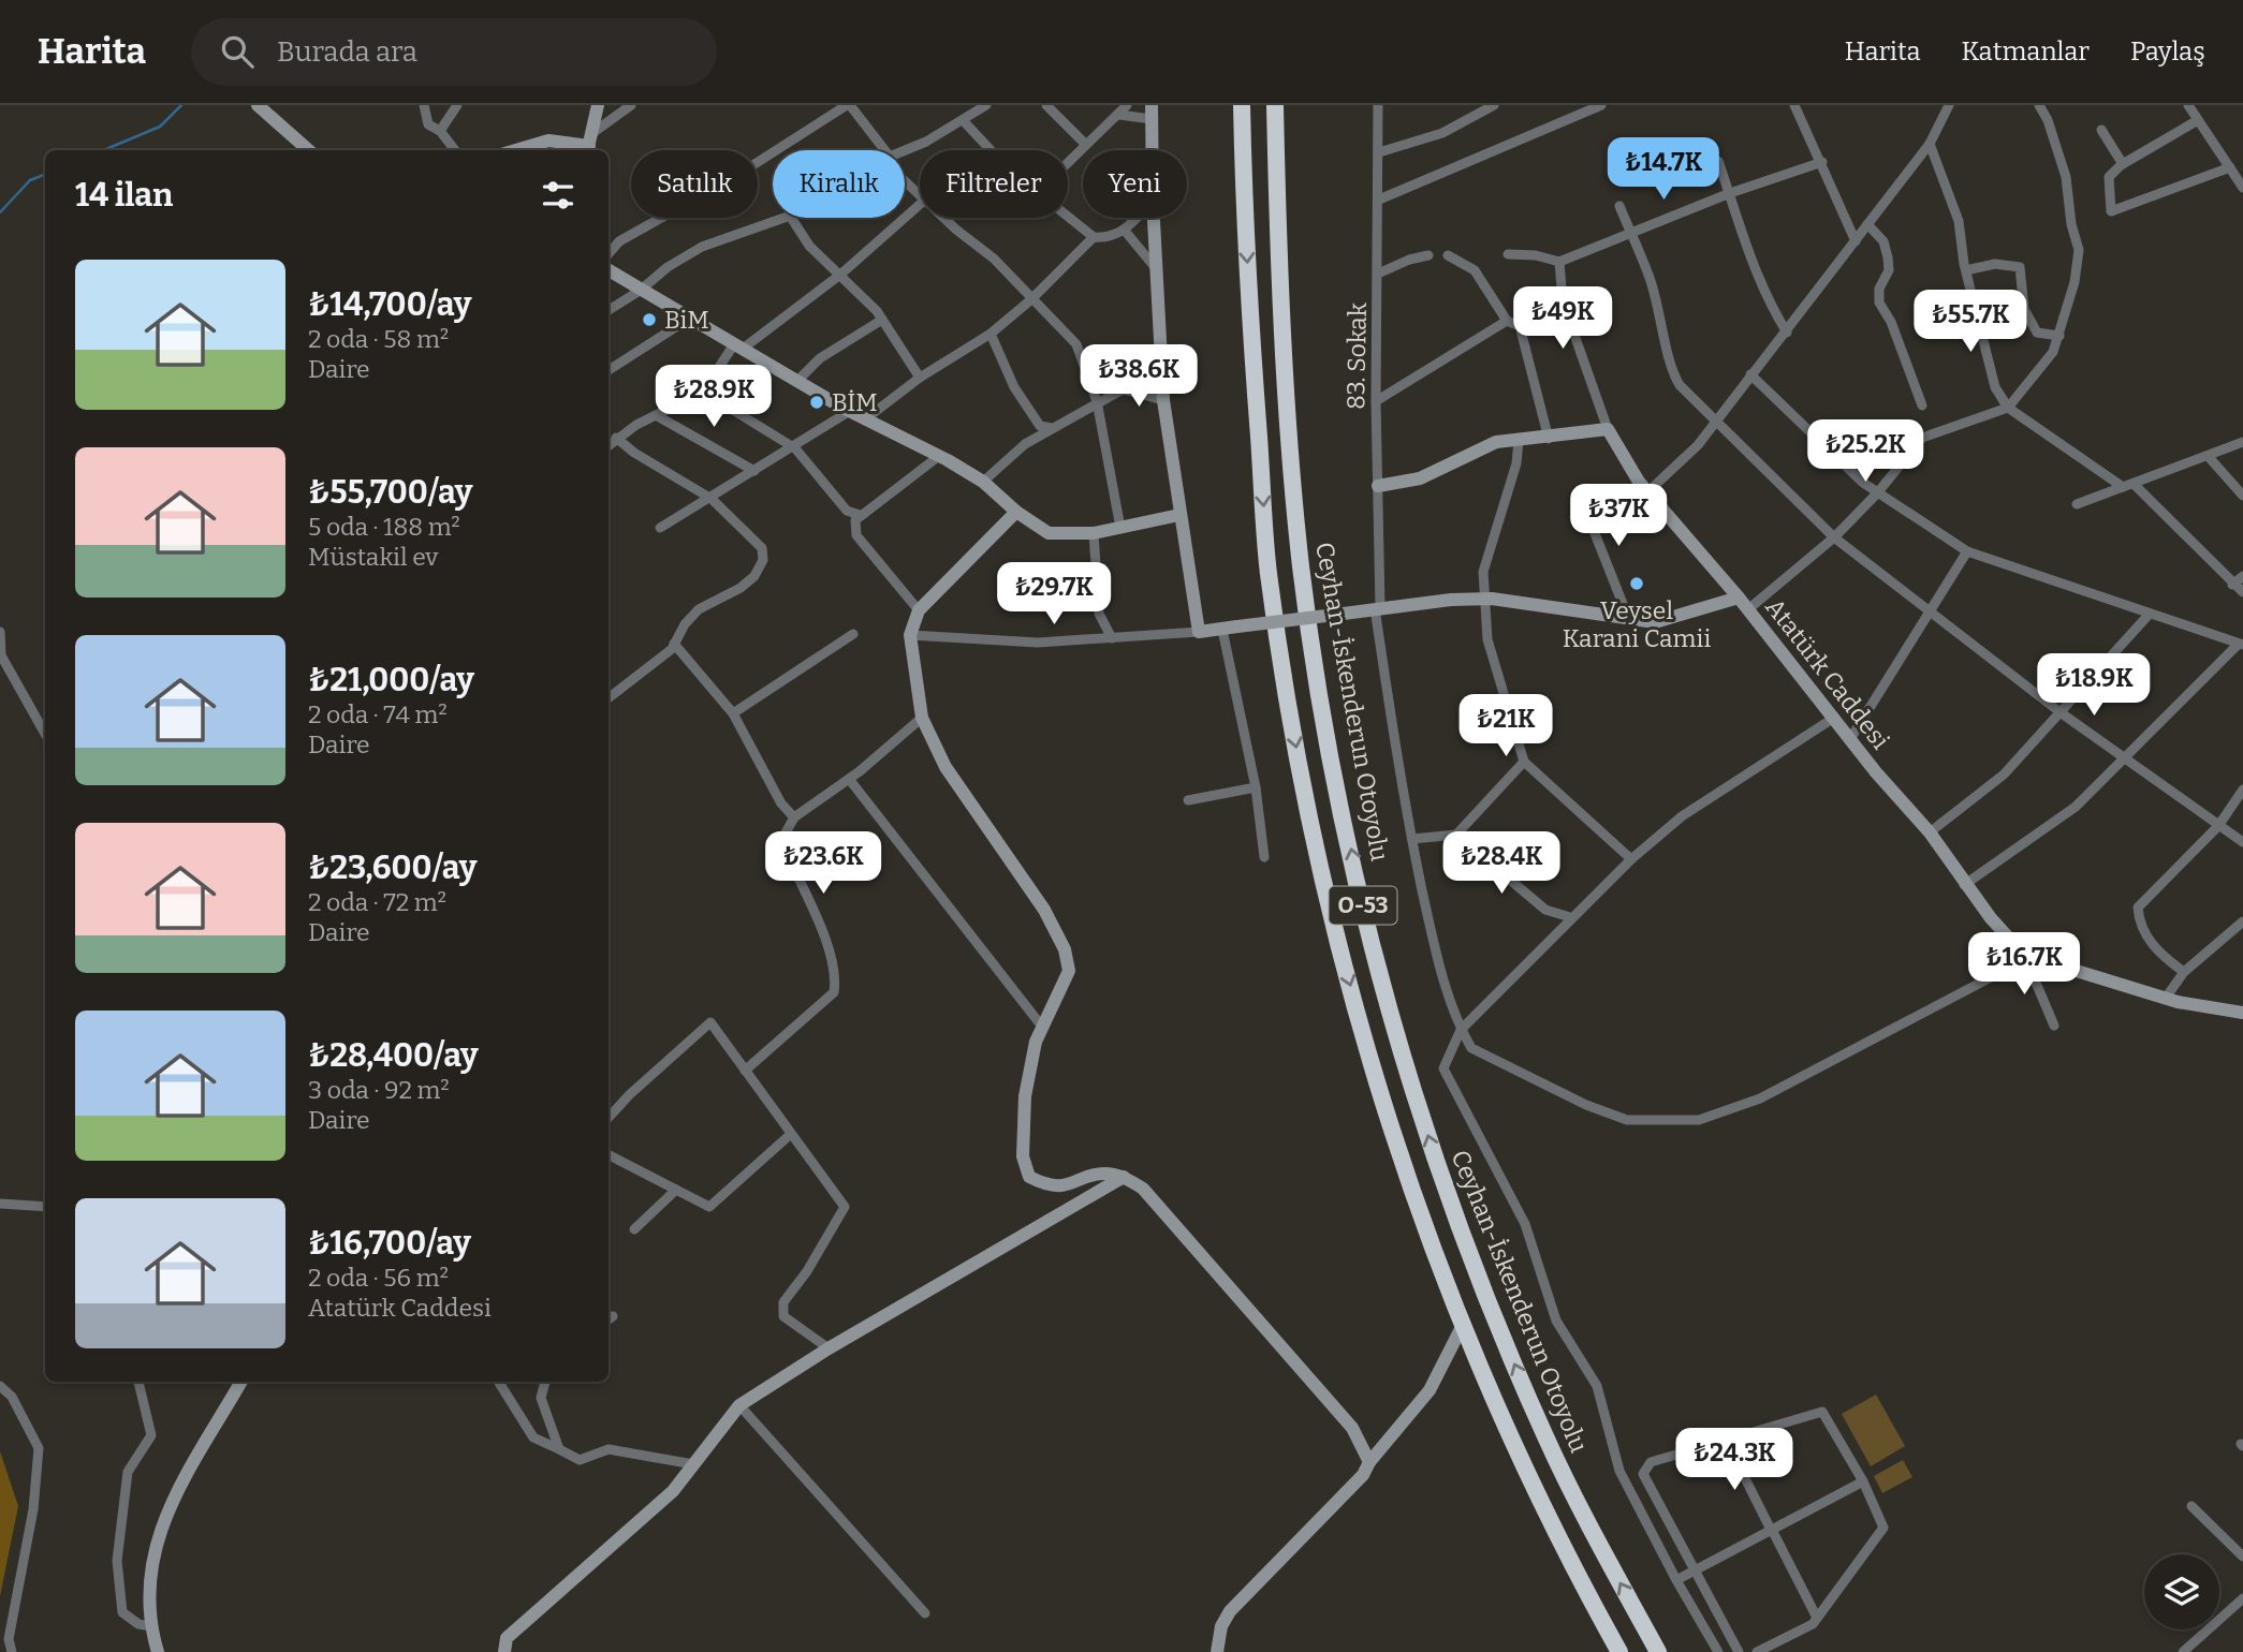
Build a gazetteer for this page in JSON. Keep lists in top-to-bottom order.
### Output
{
  "streets": {
    "highway": ["Ceyhan-İskenderun Otoyolu", "O-53"],
    "street": ["83. Sokak", "Atatürk Caddesi"]
  },
  "places": ["BiM", "BİM", "Veysel Karani Camii"],
  "page": {
    "header": "Harita",
    "search": "Burada ara",
    "nav": ["Harita", "Katmanlar", "Paylaş"],
    "price": [
      "₺14.7K",
      "₺49K",
      "₺55.7K",
      "₺38.6K",
      "₺28.9K",
      "₺25.2K",
      "₺37K",
      "₺29.7K",
      "₺18.9K",
      "₺21K",
      "₺23.6K",
      "₺28.4K",
      "₺16.7K",
      "₺24.3K"
    ],
    "chip": [
      "Satılık",
      "Kiralık",
      "Filtreler",
      "Yeni"
    ],
    "heading": "14 ilan",
    "list": [
      {
        "name": "₺14,700/ay",
        "note": "2 oda · 58 m² · Daire"
      },
      {
        "name": "₺55,700/ay",
        "note": "5 oda · 188 m² · Müstakil ev"
      },
      {
        "name": "₺21,000/ay",
        "note": "2 oda · 74 m² · Daire"
      },
      {
        "name": "₺23,600/ay",
        "note": "2 oda · 72 m² · Daire"
      },
      {
        "name": "₺28,400/ay",
        "note": "3 oda · 92 m² · Daire"
      },
      {
        "name": "₺16,700/ay",
        "note": "2 oda · 56 m² · Atatürk Caddesi"
      }
    ]
  }
}
